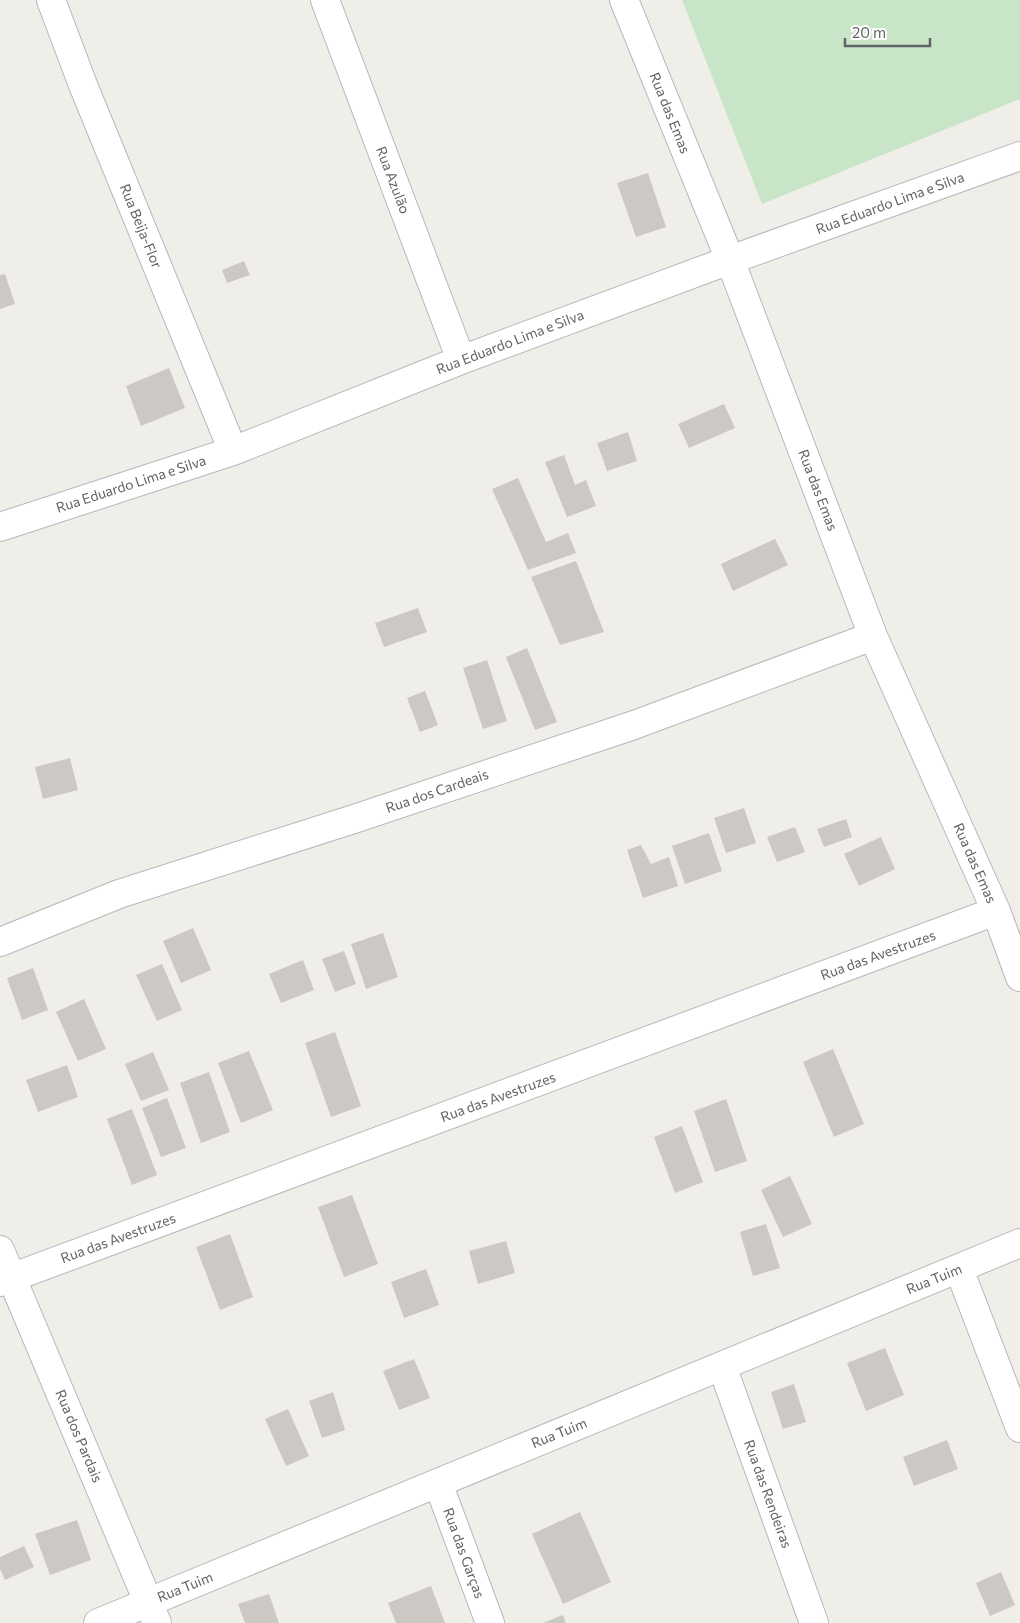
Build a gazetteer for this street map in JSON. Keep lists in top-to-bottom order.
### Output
{
  "streets": {
    "street": [
      "Rua das Emas",
      "Rua Azulão",
      "Rua Eduardo Lima e Silva",
      "Rua Beija-Flor",
      "Rua dos Cardeais",
      "Rua das Avestruzes",
      "Rua Tuim",
      "Rua dos Pardais",
      "Rua das Rendeiras",
      "Rua das Garças"
    ]
  },
  "crossings": [
    ["Rua das Emas", "Rua Eduardo Lima e Silva"],
    ["Rua das Emas", "Rua dos Cardeais"],
    ["Rua das Emas", "Rua das Avestruzes"],
    ["Rua Azulão", "Rua Eduardo Lima e Silva"],
    ["Rua Eduardo Lima e Silva", "Rua Beija-Flor"],
    ["Rua das Avestruzes", "Rua dos Pardais"],
    ["Rua Tuim", "Rua dos Pardais"],
    ["Rua Tuim", "Rua das Rendeiras"],
    ["Rua Tuim", "Rua das Garças"]
  ],
  "scale_bar": "20 m"
}
